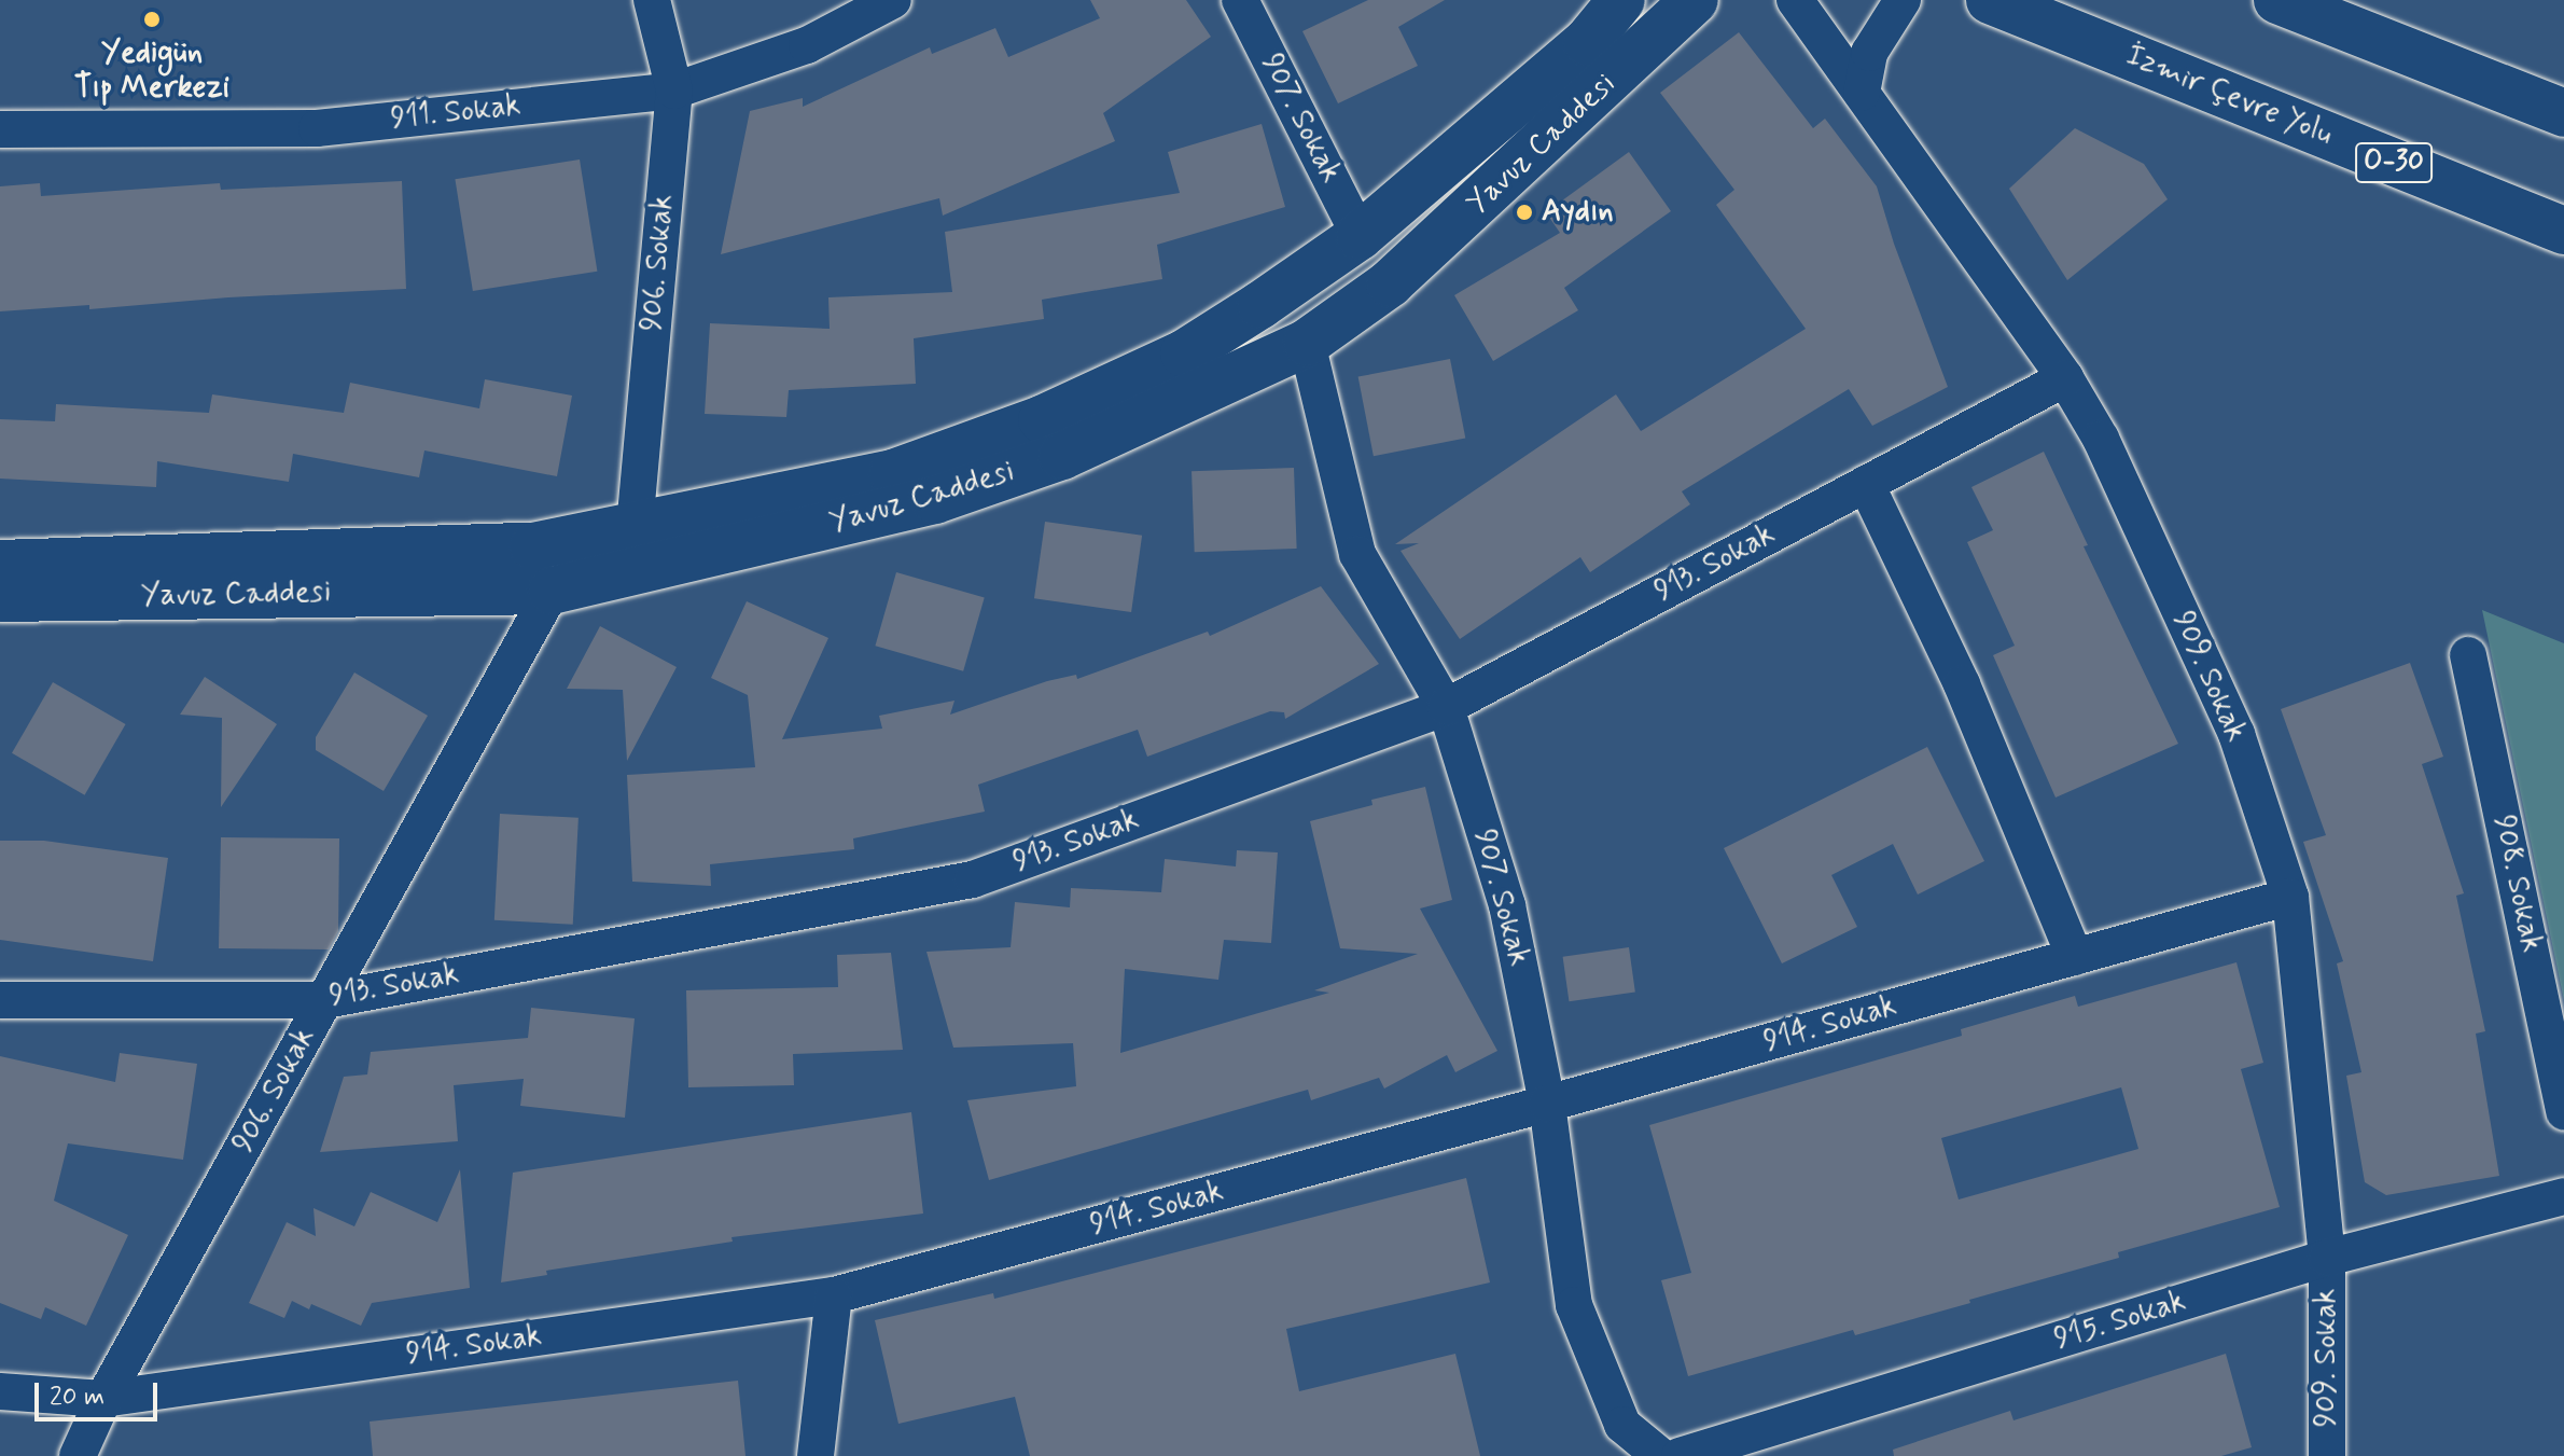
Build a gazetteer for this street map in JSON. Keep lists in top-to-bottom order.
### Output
{
  "streets": {
    "main road": ["İzmir Çevre Yolu", "Yavuz Caddesi", "O-30"],
    "street": [
      "911. Sokak",
      "907. Sokak",
      "906. Sokak",
      "913. Sokak",
      "909. Sokak",
      "908. Sokak",
      "914. Sokak",
      "915. Sokak"
    ]
  },
  "crossings": [
    ["911. Sokak", "906. Sokak"],
    ["907. Sokak", "Yavuz Caddesi"],
    ["907. Sokak", "913. Sokak"],
    ["907. Sokak", "914. Sokak"],
    ["Yavuz Caddesi", "906. Sokak"],
    ["906. Sokak", "913. Sokak"],
    ["906. Sokak", "914. Sokak"],
    ["913. Sokak", "909. Sokak"],
    ["909. Sokak", "914. Sokak"],
    ["909. Sokak", "915. Sokak"]
  ],
  "places": ["Yedigün Tıp Merkezi", "Aydın"],
  "scale_bar": "20 m"
}
